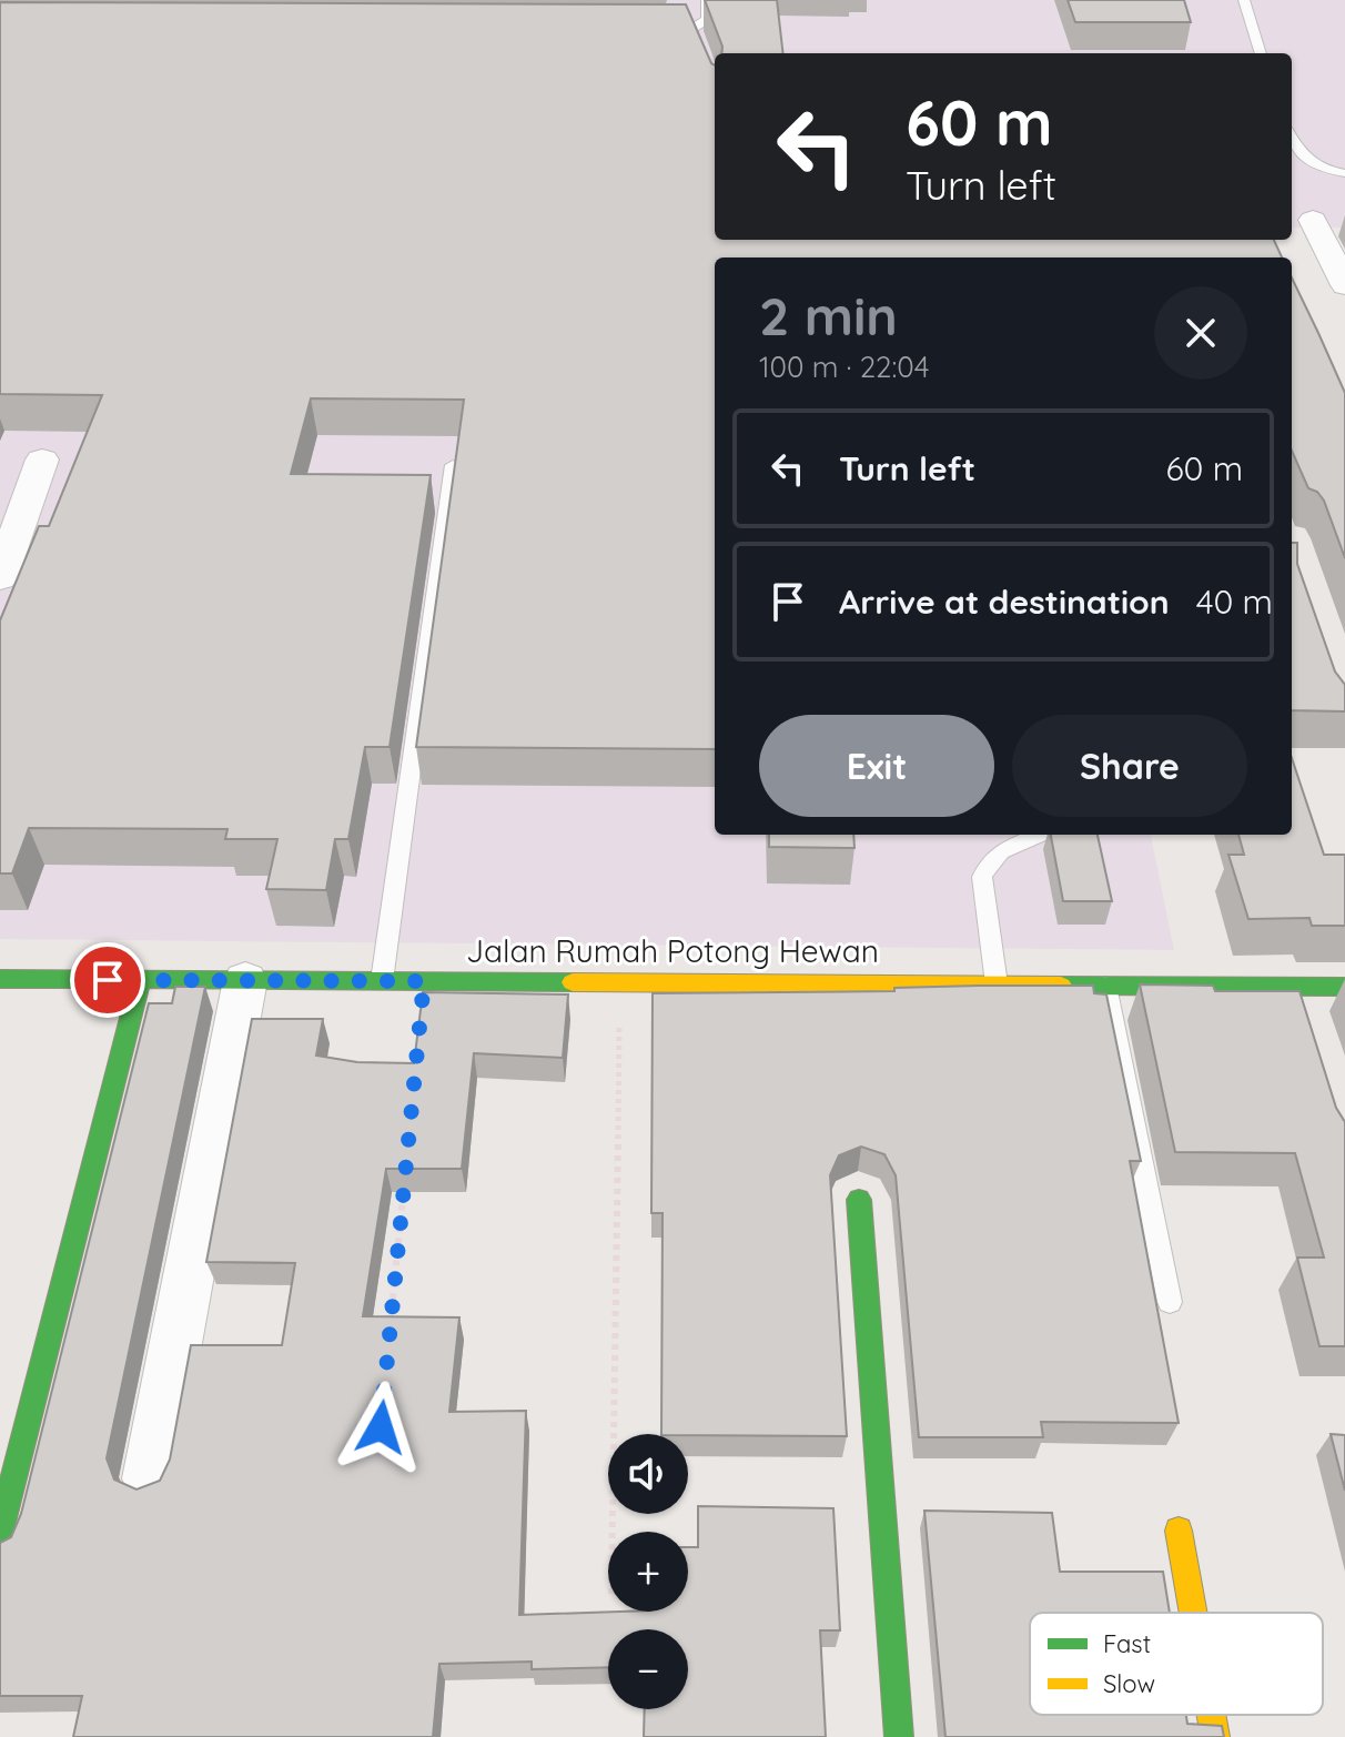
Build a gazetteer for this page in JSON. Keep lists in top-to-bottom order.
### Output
{
  "streets": {
    "street": ["Jalan Rumah Potong Hewan"]
  },
  "legend": ["Fast", "Slow"],
  "page": {
    "turn": ["60 m", "Turn left"],
    "heading": ["2 min", "100 m · 22:04"],
    "list": [
      {
        "name": "Turn left",
        "value": "60 m"
      },
      {
        "name": "Arrive at destination",
        "value": "40 m"
      }
    ],
    "buttons": ["Exit", "Share"],
    "map_buttons": ["+", "−"]
  }
}
